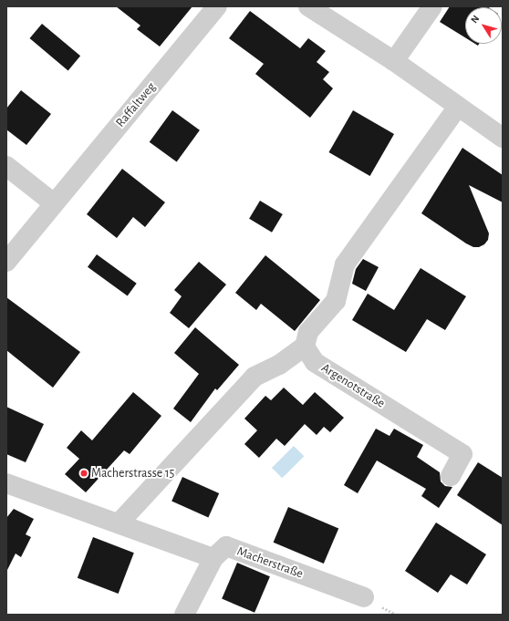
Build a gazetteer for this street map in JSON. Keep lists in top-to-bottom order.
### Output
{
  "streets": {
    "street": ["Raffaltweg", "Argenotstraße", "Macherstraße"]
  },
  "places": ["Macherstrasse 15"],
  "north": "top left"
}
